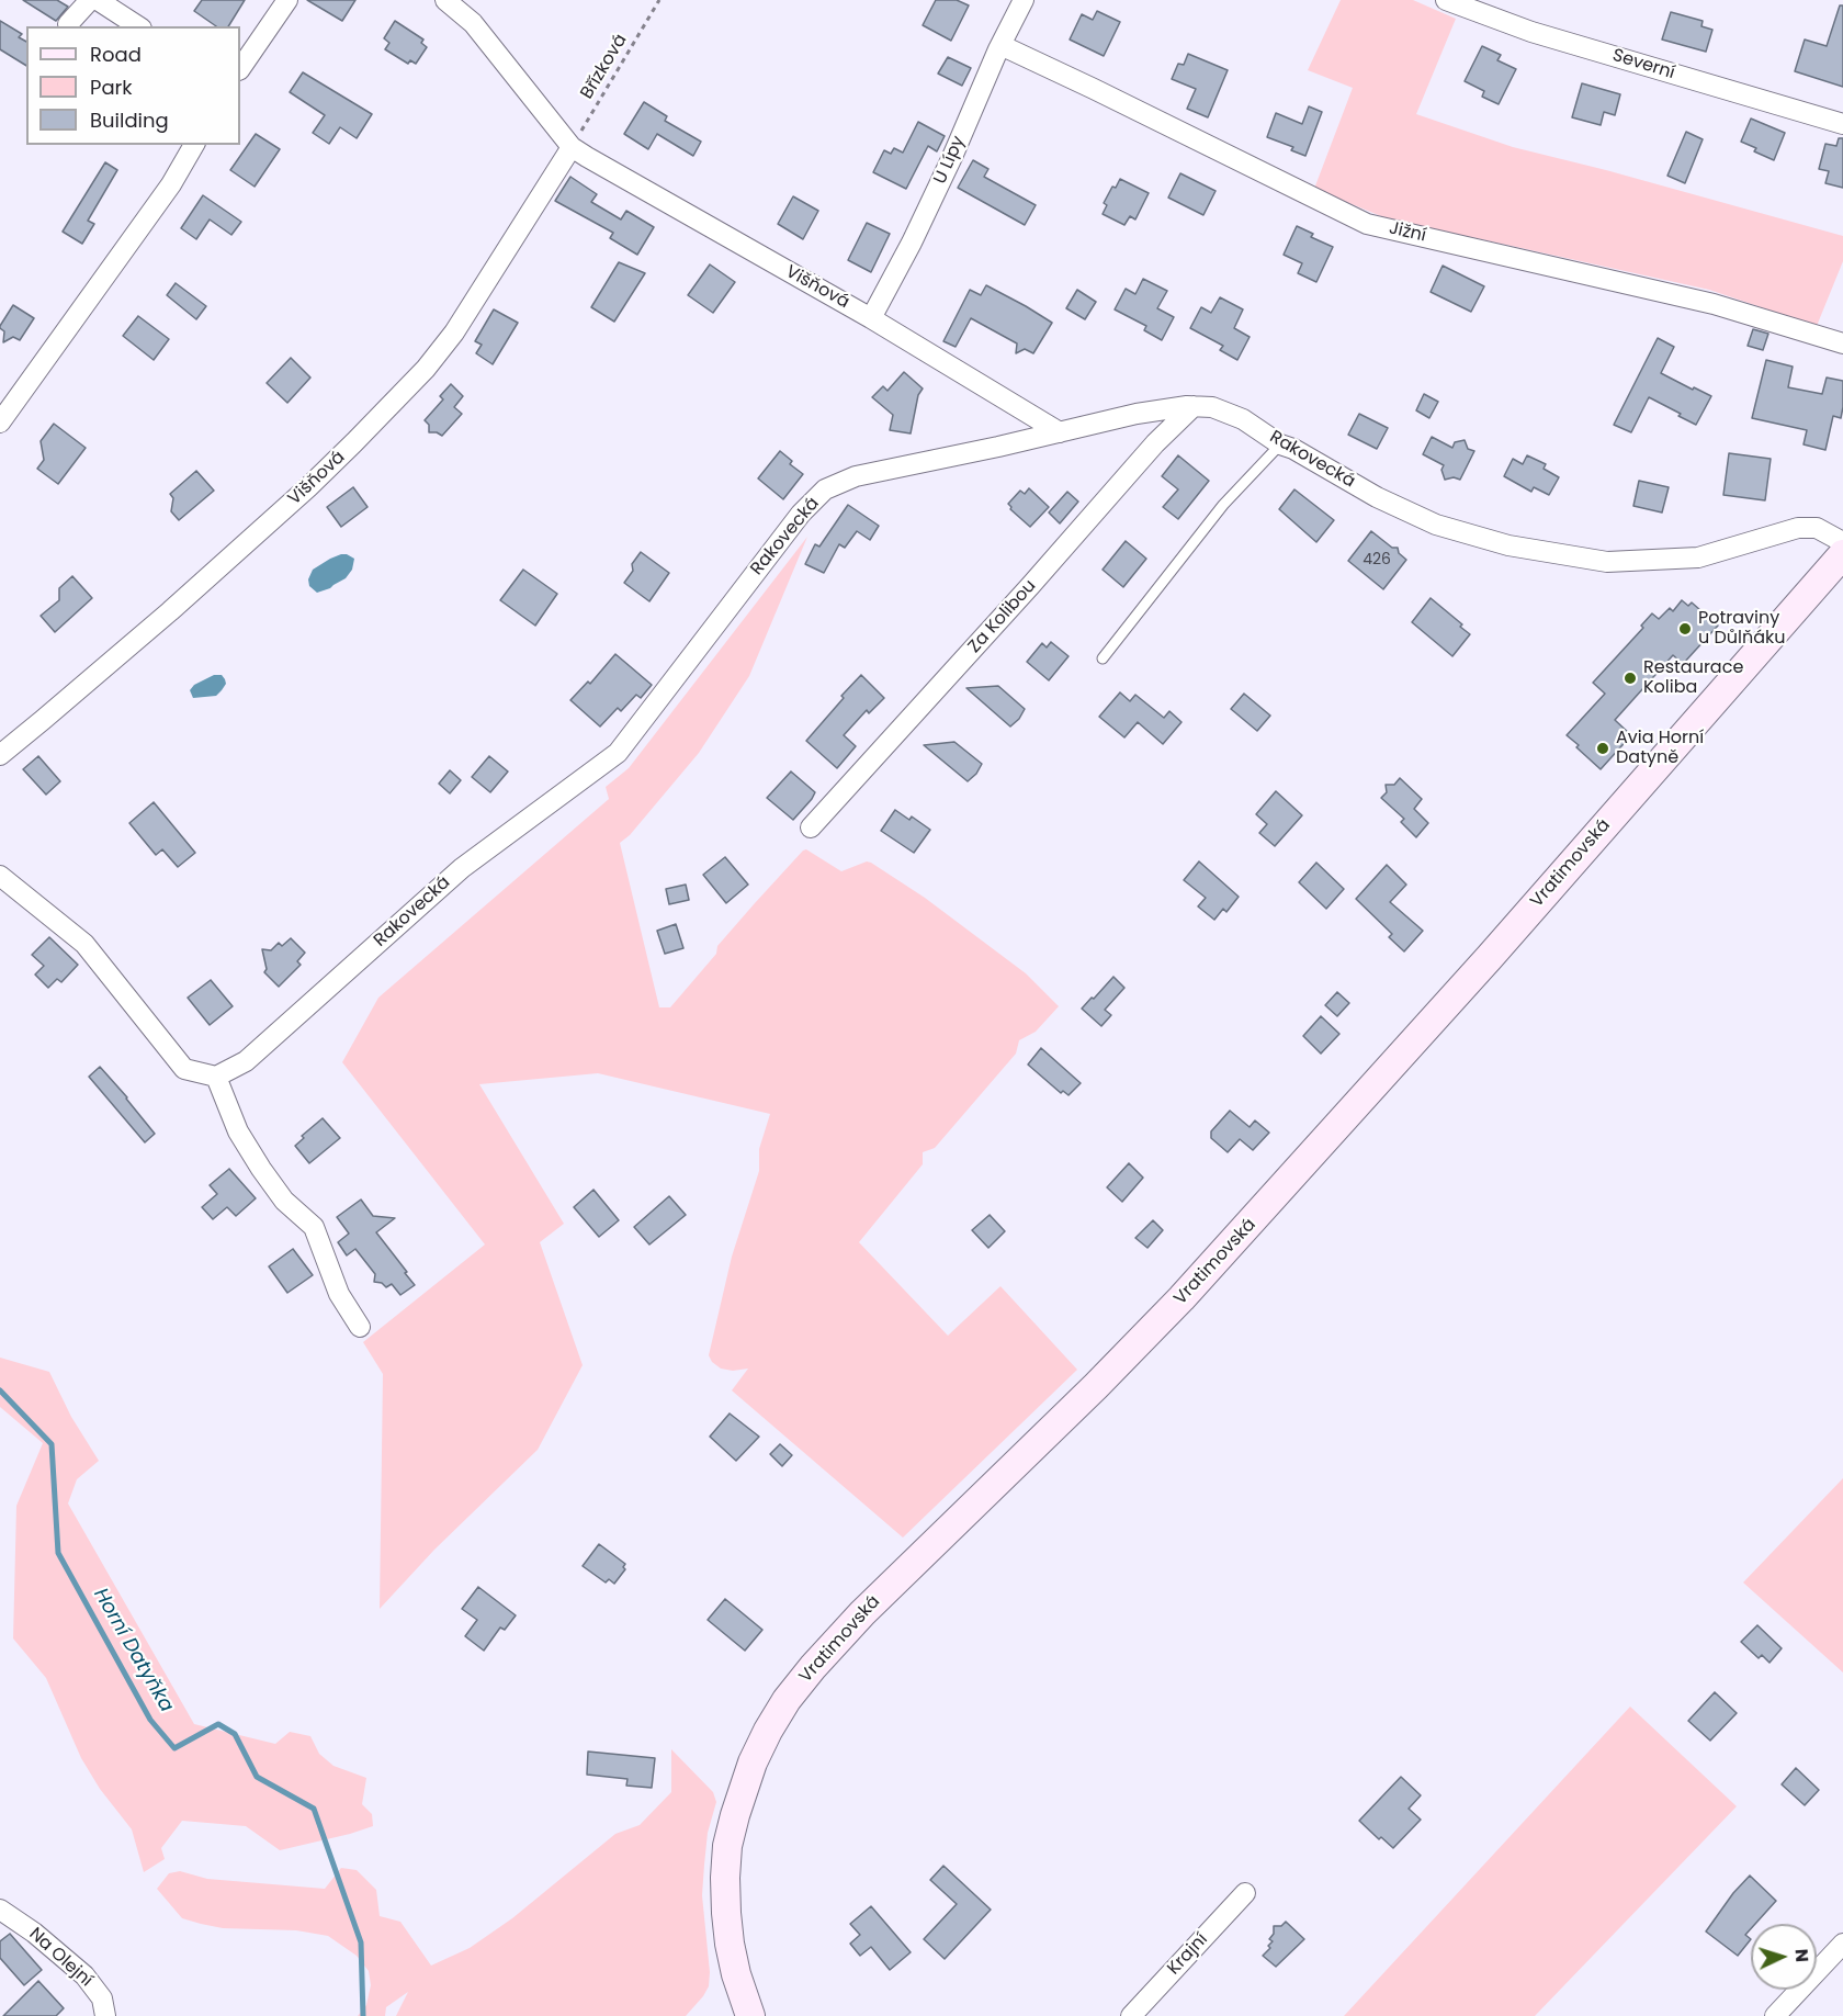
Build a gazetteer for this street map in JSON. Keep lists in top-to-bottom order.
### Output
{
  "streets": {
    "main road": ["Vratimovská"],
    "street": [
      "Severní",
      "U Lípy",
      "Jižní",
      "Višňová",
      "Rakovecká",
      "Za Kolibou",
      "Krajní",
      "Na Olejní"
    ],
    "path": ["Břízková"]
  },
  "crossings": [
    ["Břízková", "Višňová"],
    ["U Lípy", "Jižní"],
    ["U Lípy", "Višňová"],
    ["Višňová", "Rakovecká"],
    ["Rakovecká", "Za Kolibou"]
  ],
  "water": ["Horní Datyňka"],
  "places": ["Potraviny u Důlňáku", "Restaurace Koliba", "Avia Horní Datyně"],
  "house_numbers": ["426"],
  "legend": ["Road", "Park", "Building"],
  "north": "right"
}
